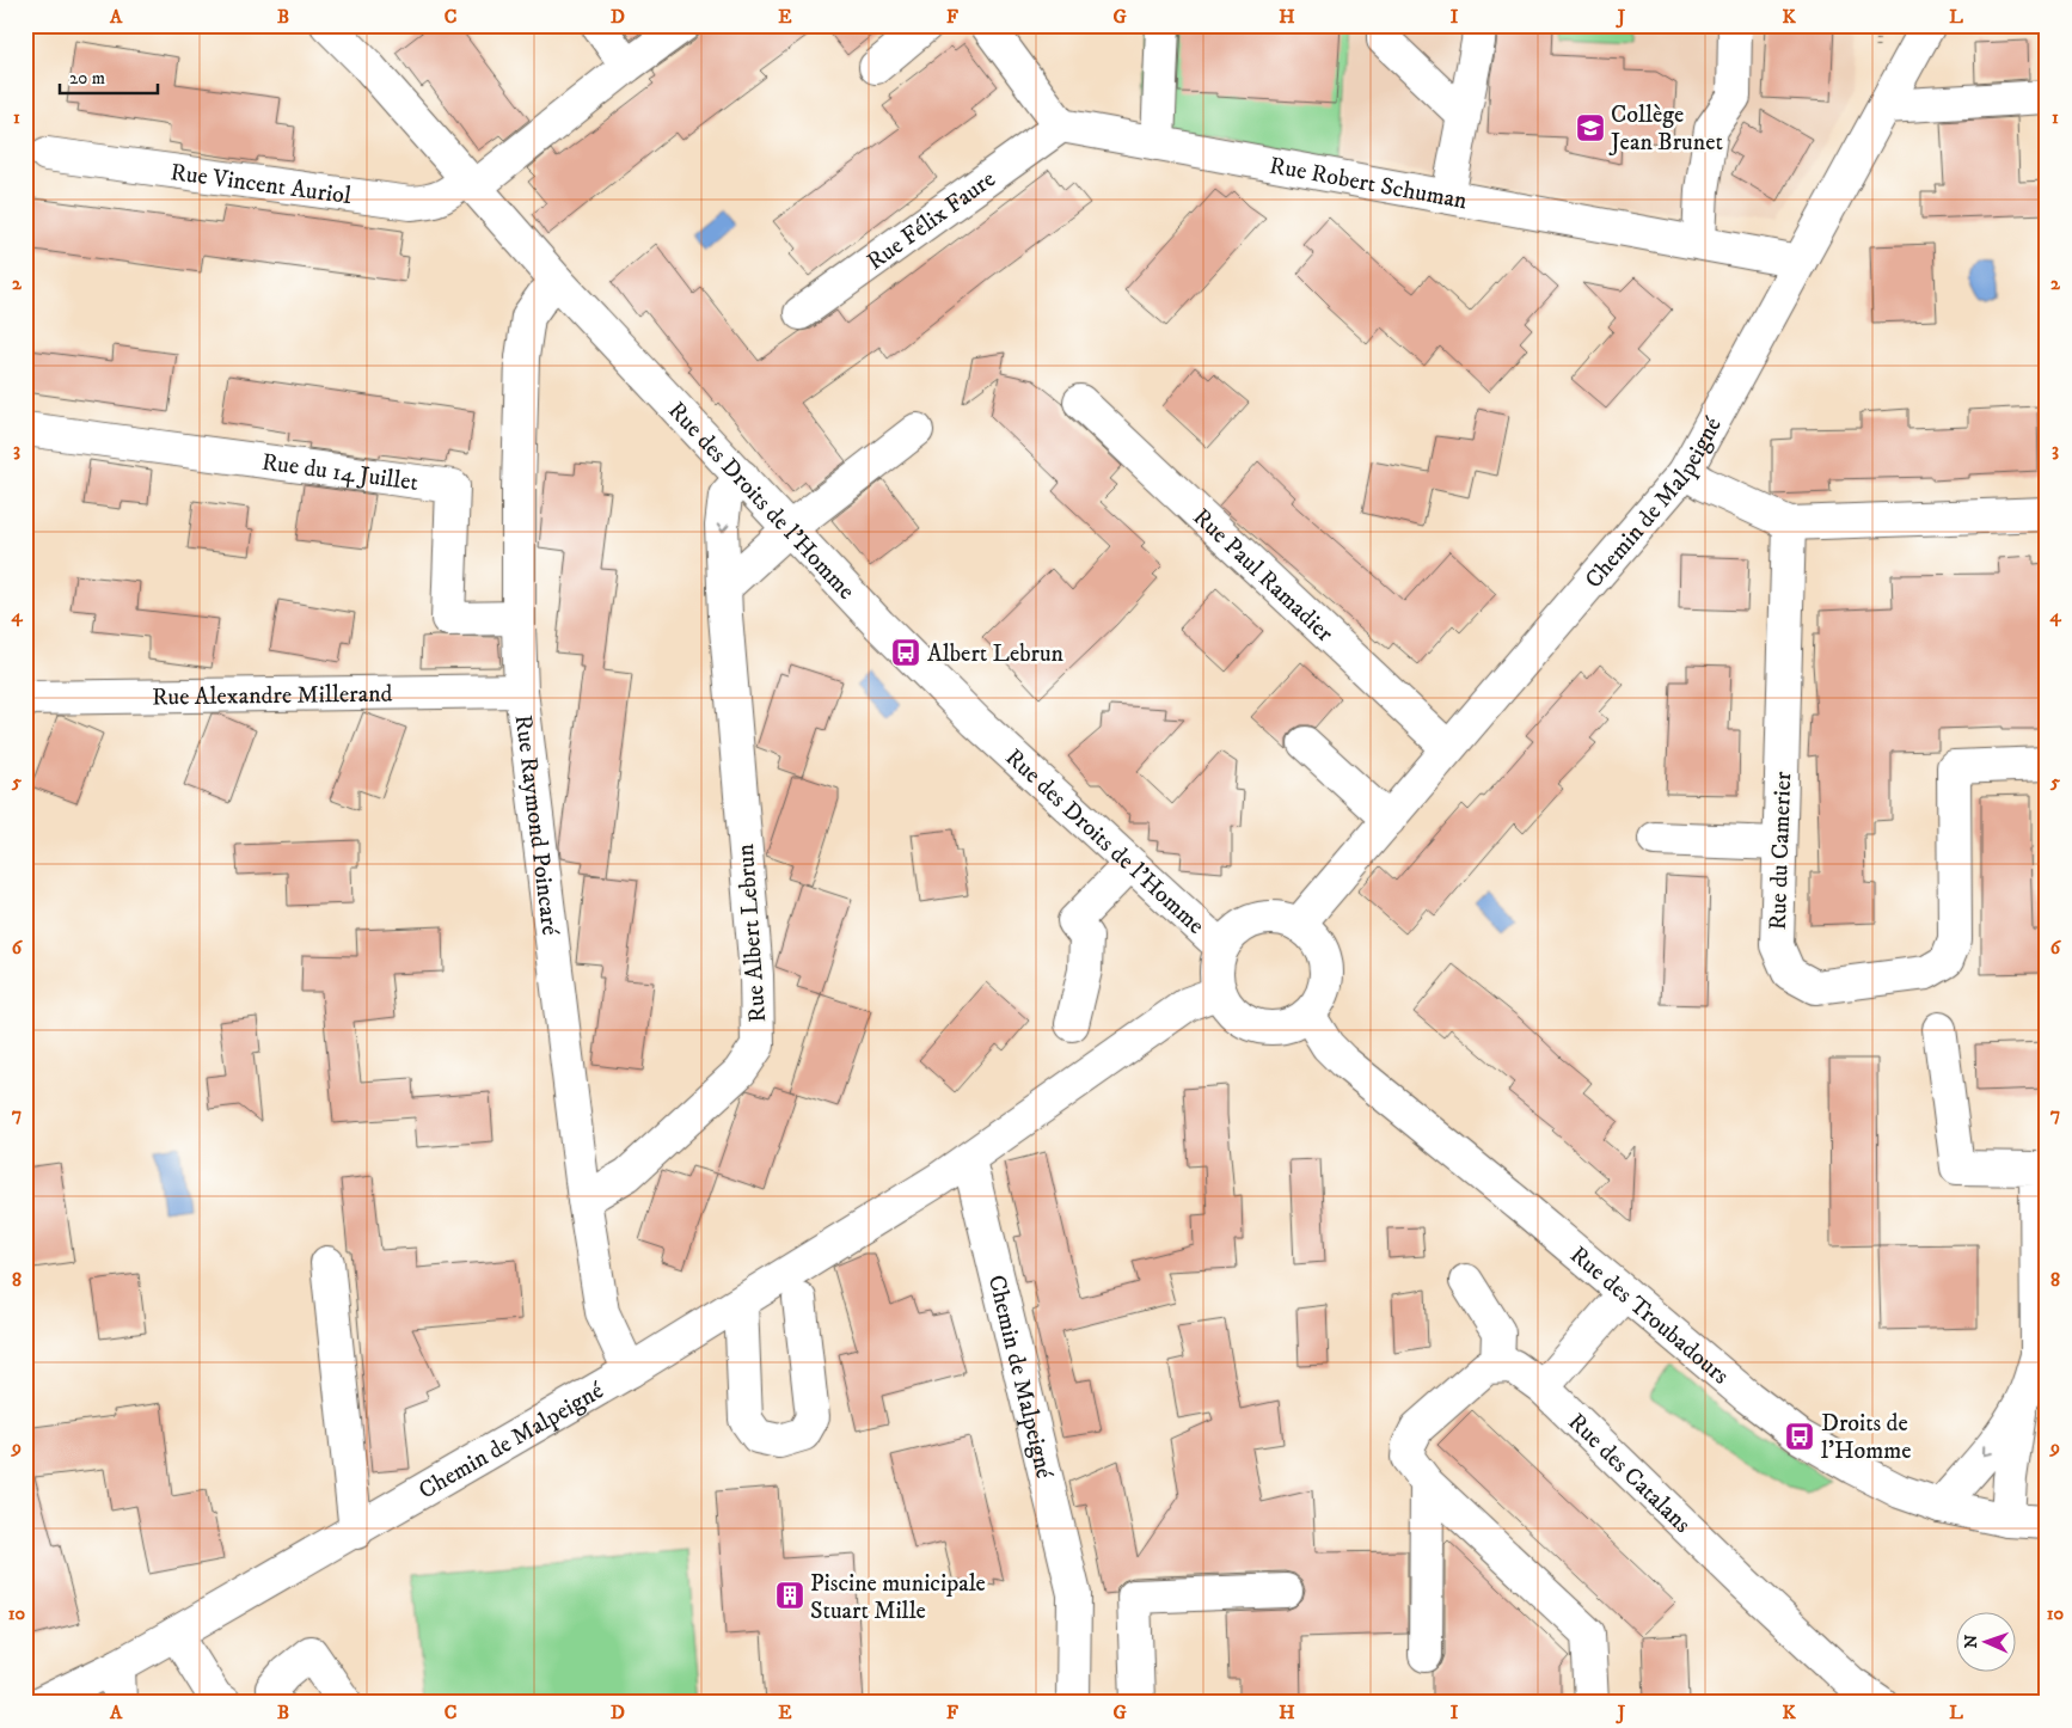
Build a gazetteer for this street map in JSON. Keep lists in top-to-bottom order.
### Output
{
  "streets": {
    "street": [
      "Rue Robert Schuman",
      "Rue Vincent Auriol",
      "Rue Félix Faure",
      "Rue du 14 Juillet",
      "Rue des Droits de l'Homme",
      "Chemin de Malpeigné",
      "Rue Paul Ramadier",
      "Rue Alexandre Millerand",
      "Rue Raymond Poincaré",
      "Rue du Camerier",
      "Rue Albert Lebrun",
      "Rue des Troubadours",
      "Rue des Catalans"
    ]
  },
  "crossings": [
    ["Rue Robert Schuman", "Rue Félix Faure"],
    ["Rue Robert Schuman", "Chemin de Malpeigné"],
    ["Rue Vincent Auriol", "Rue des Droits de l'Homme"],
    ["Rue du 14 Juillet", "Rue Raymond Poincaré"],
    ["Rue des Droits de l'Homme", "Chemin de Malpeigné"],
    ["Rue des Droits de l'Homme", "Rue Raymond Poincaré"],
    ["Rue des Droits de l'Homme", "Rue Albert Lebrun"],
    ["Rue des Droits de l'Homme", "Rue des Troubadours"],
    ["Chemin de Malpeigné", "Rue Paul Ramadier"],
    ["Chemin de Malpeigné", "Rue Raymond Poincaré"],
    ["Chemin de Malpeigné", "Rue des Troubadours"],
    ["Rue Alexandre Millerand", "Rue Raymond Poincaré"],
    ["Rue Raymond Poincaré", "Rue Albert Lebrun"]
  ],
  "places": {
    "school or university": ["Collège Jean Brunet"],
    "bus stop": ["Albert Lebrun", "Droits de l'Homme"],
    "building": ["Piscine municipale Stuart Mille"]
  },
  "scale_bar": "20 m",
  "north": "left",
  "grid": {
    "columns": [
      "A",
      "B",
      "C",
      "D",
      "E",
      "F",
      "G",
      "H",
      "I",
      "J",
      "K",
      "L"
    ],
    "rows": [
      "1",
      "2",
      "3",
      "4",
      "5",
      "6",
      "7",
      "8",
      "9",
      "10"
    ]
  }
}
